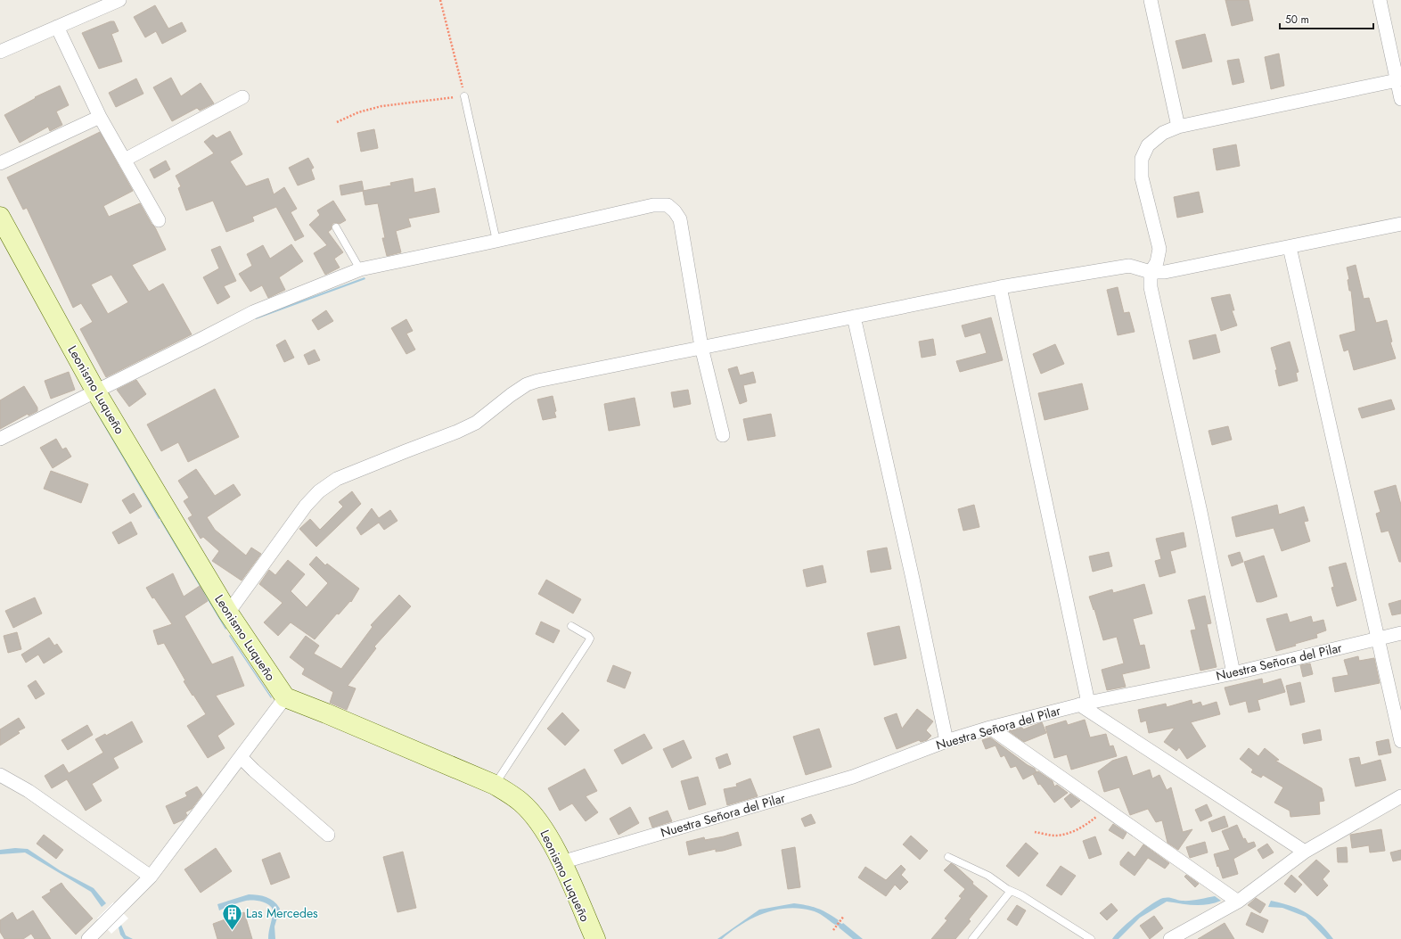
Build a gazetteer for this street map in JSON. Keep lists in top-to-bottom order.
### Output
{
  "streets": {
    "street": ["Leonismo Luqueño", "Nuestra Señora del Pilar"]
  },
  "crossings": [
    ["Leonismo Luqueño", "Nuestra Señora del Pilar"]
  ],
  "places": {
    "building": ["Las Mercedes"]
  },
  "scale_bar": "50 m"
}
